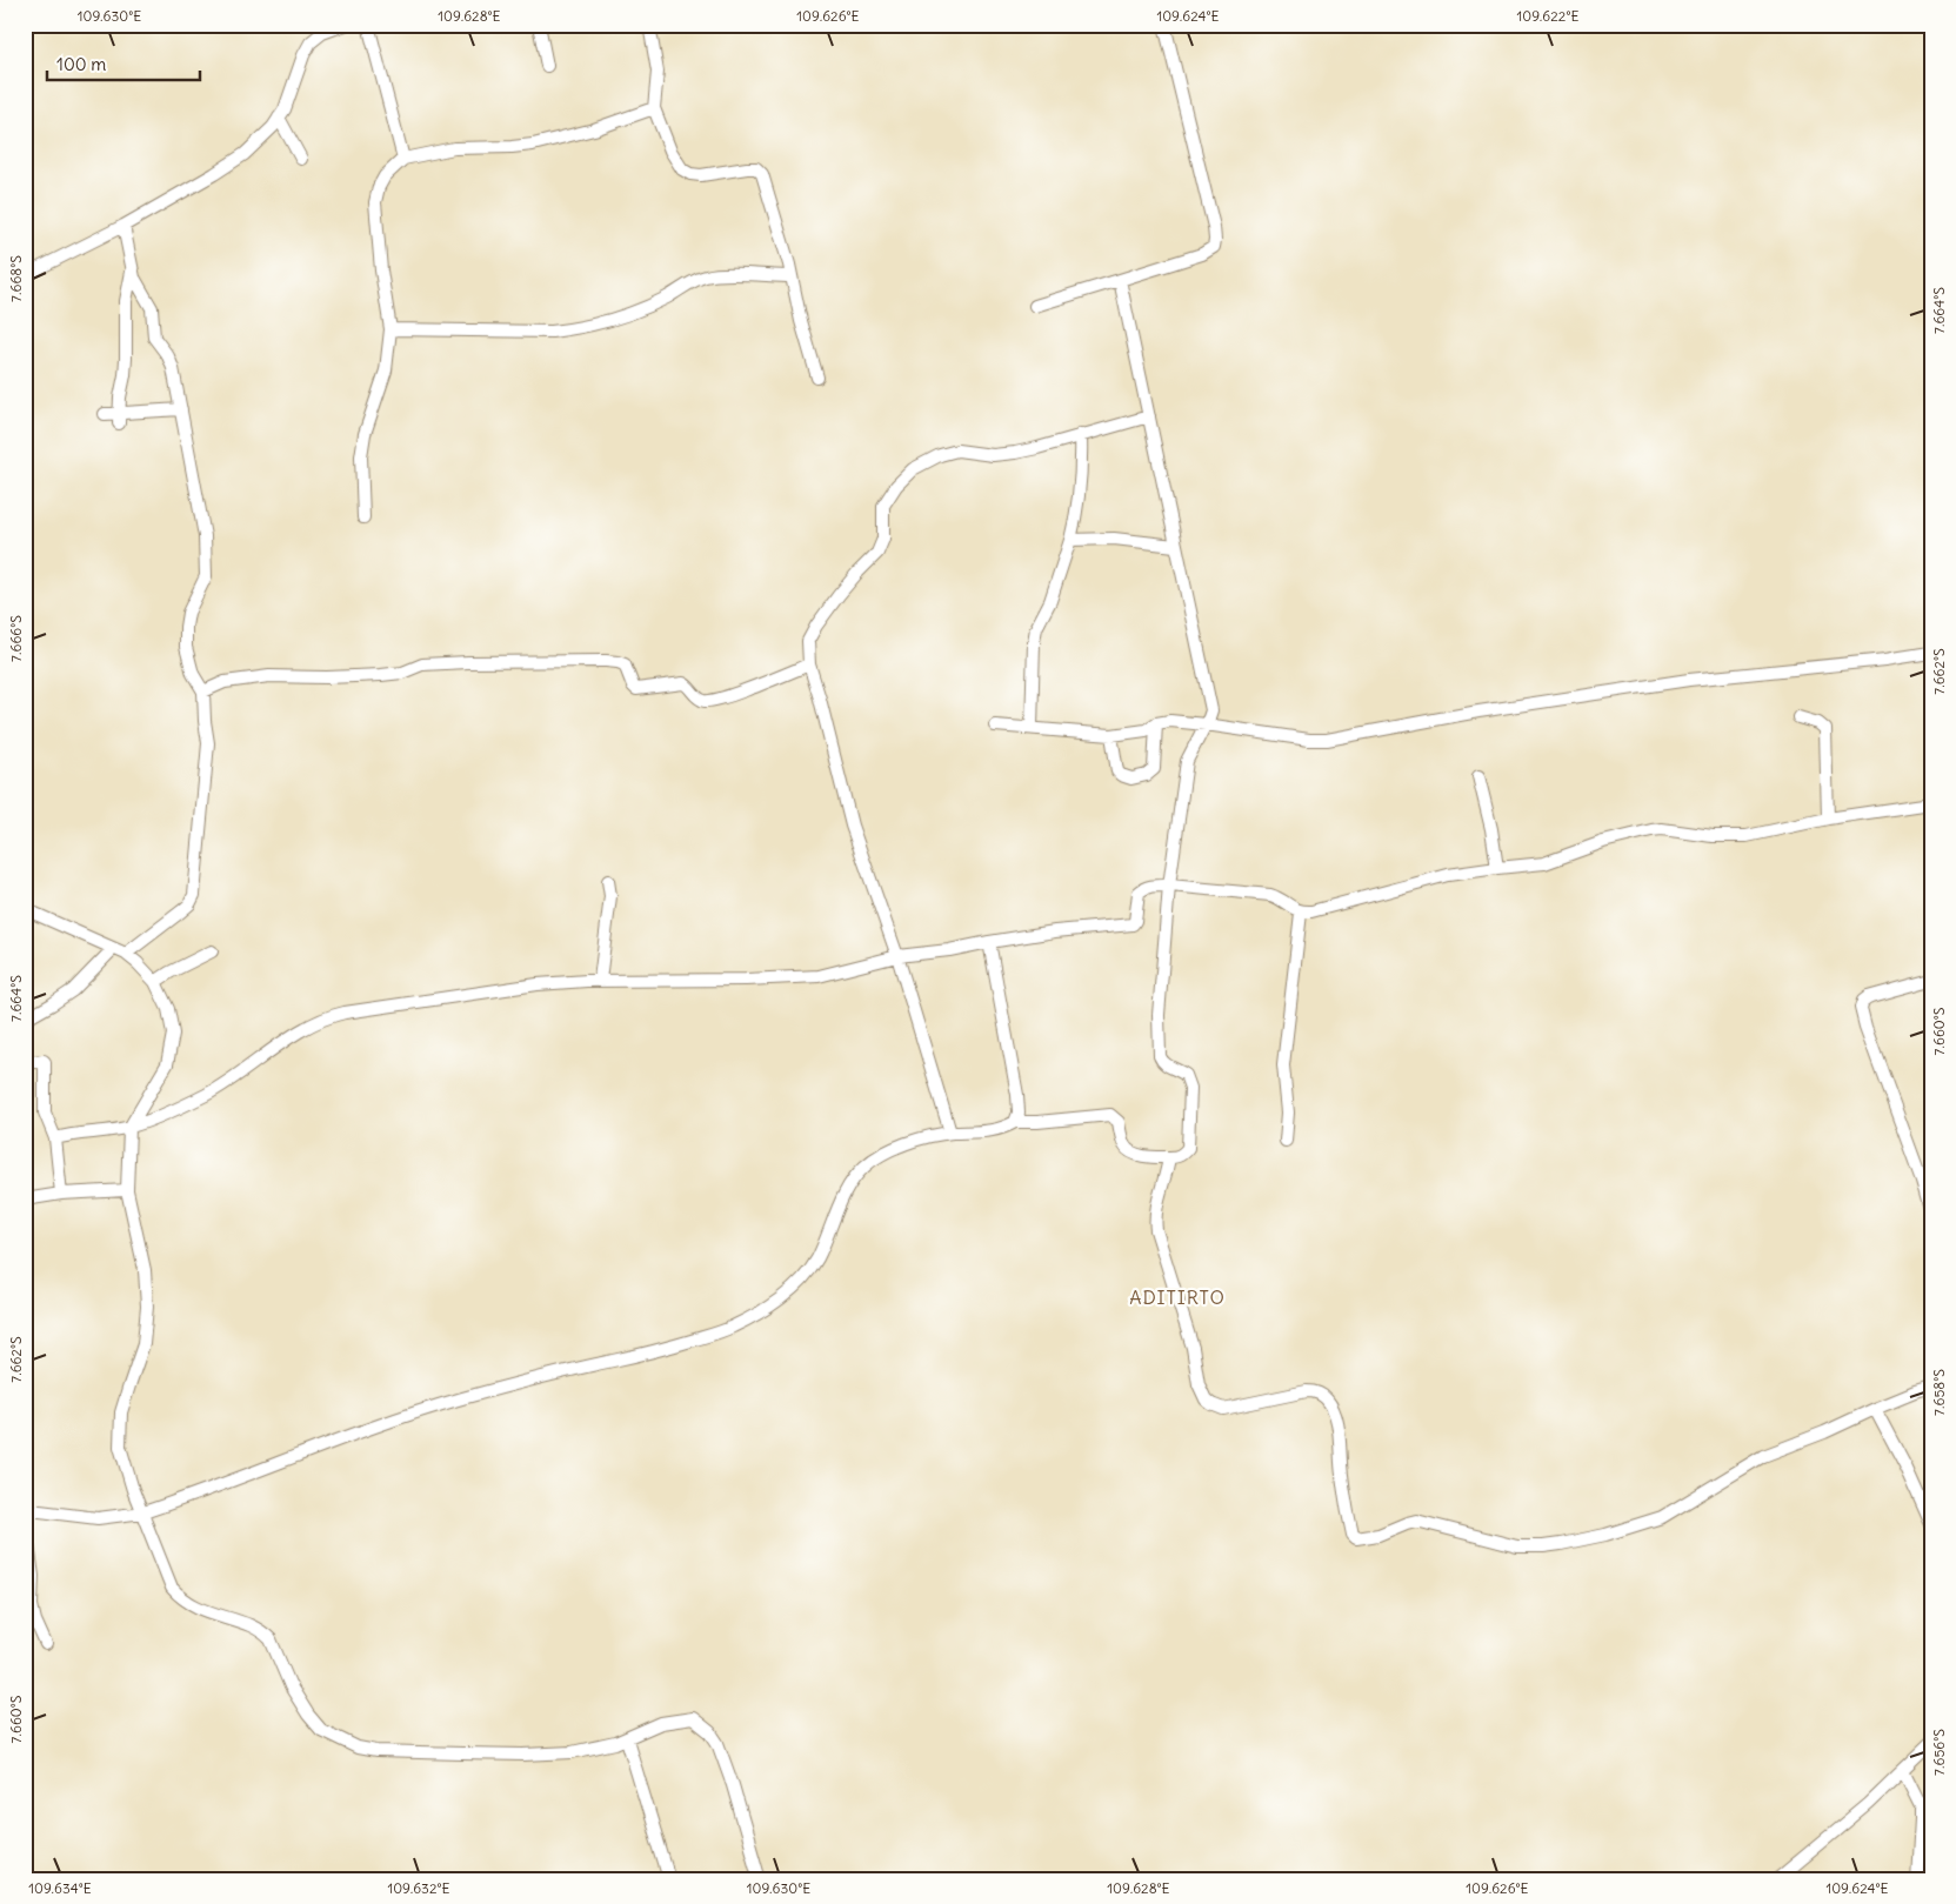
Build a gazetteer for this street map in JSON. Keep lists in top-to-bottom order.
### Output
{
  "districts": ["ADITIRTO"],
  "scale_bar": "100 m",
  "coordinates": [
    "109.630°E",
    "109.628°E",
    "109.626°E",
    "109.624°E",
    "109.622°E",
    "7.668°S",
    "7.664°S",
    "7.666°S",
    "7.662°S",
    "7.660°S",
    "7.658°S",
    "7.656°S",
    "109.634°E",
    "109.632°E"
  ]
}
